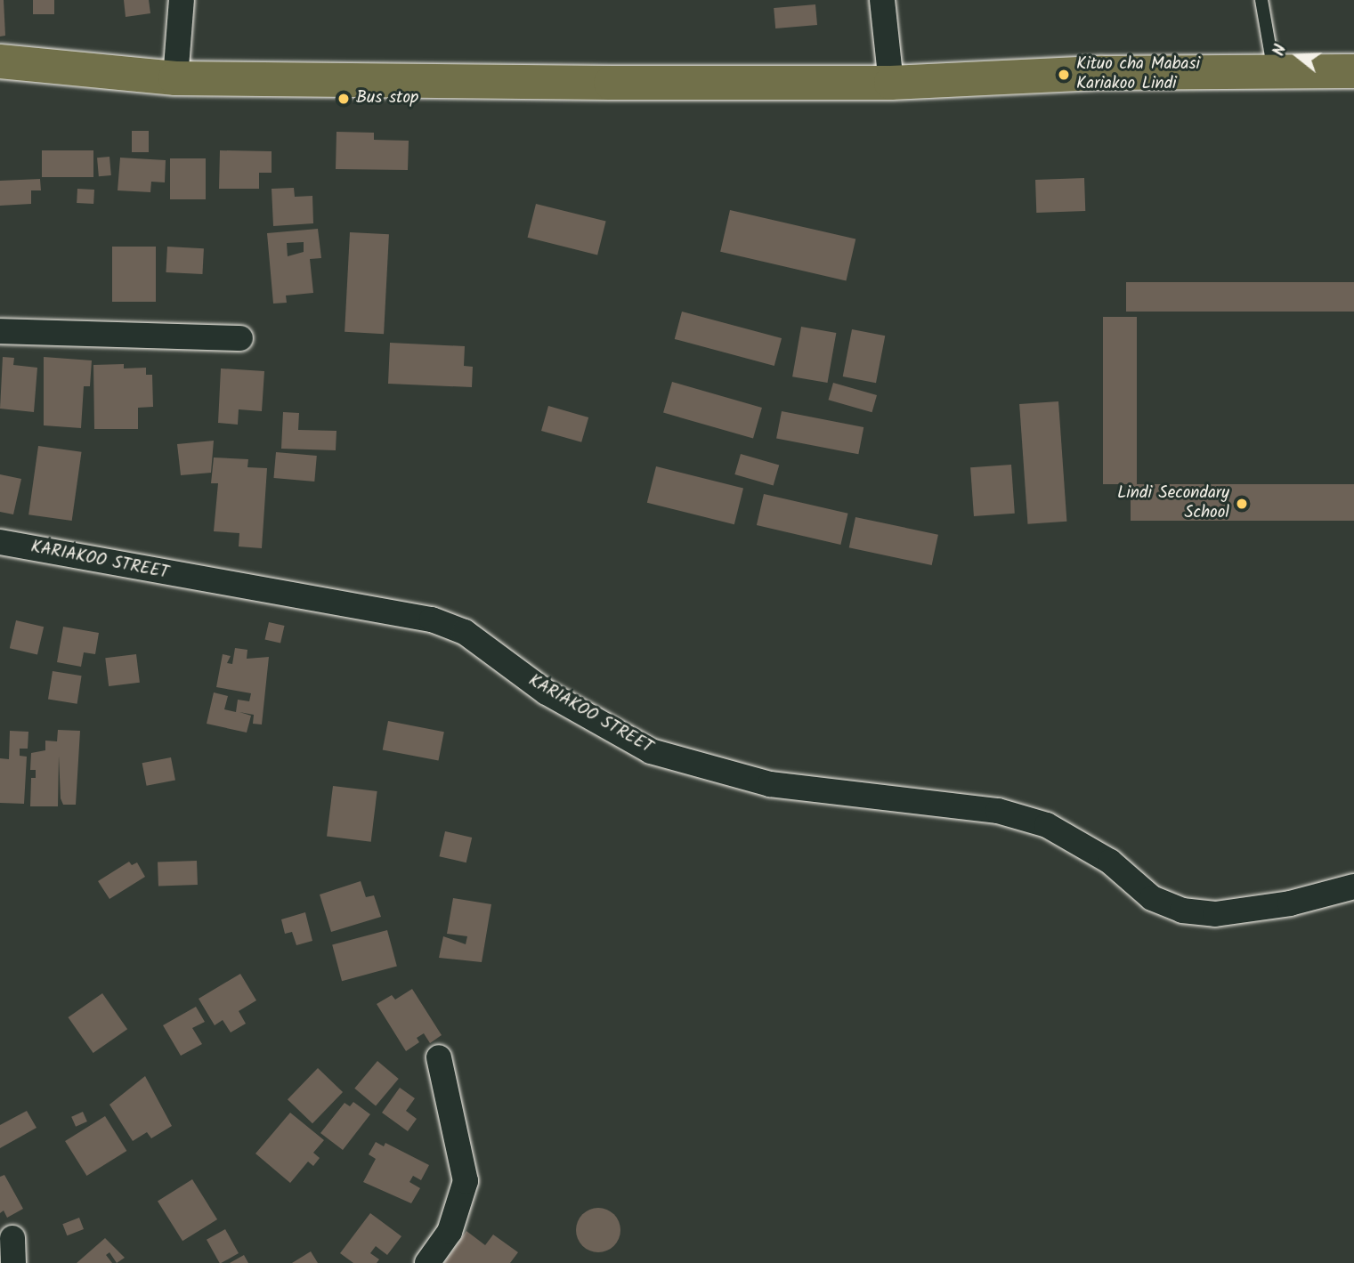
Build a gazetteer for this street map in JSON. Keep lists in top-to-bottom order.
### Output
{
  "streets": {
    "street": ["KARIAKOO STREET"]
  },
  "places": ["Kituo cha Mabasi Kariakoo Lindi", "Bus stop", "Lindi Secondary School"],
  "north": "left"
}
